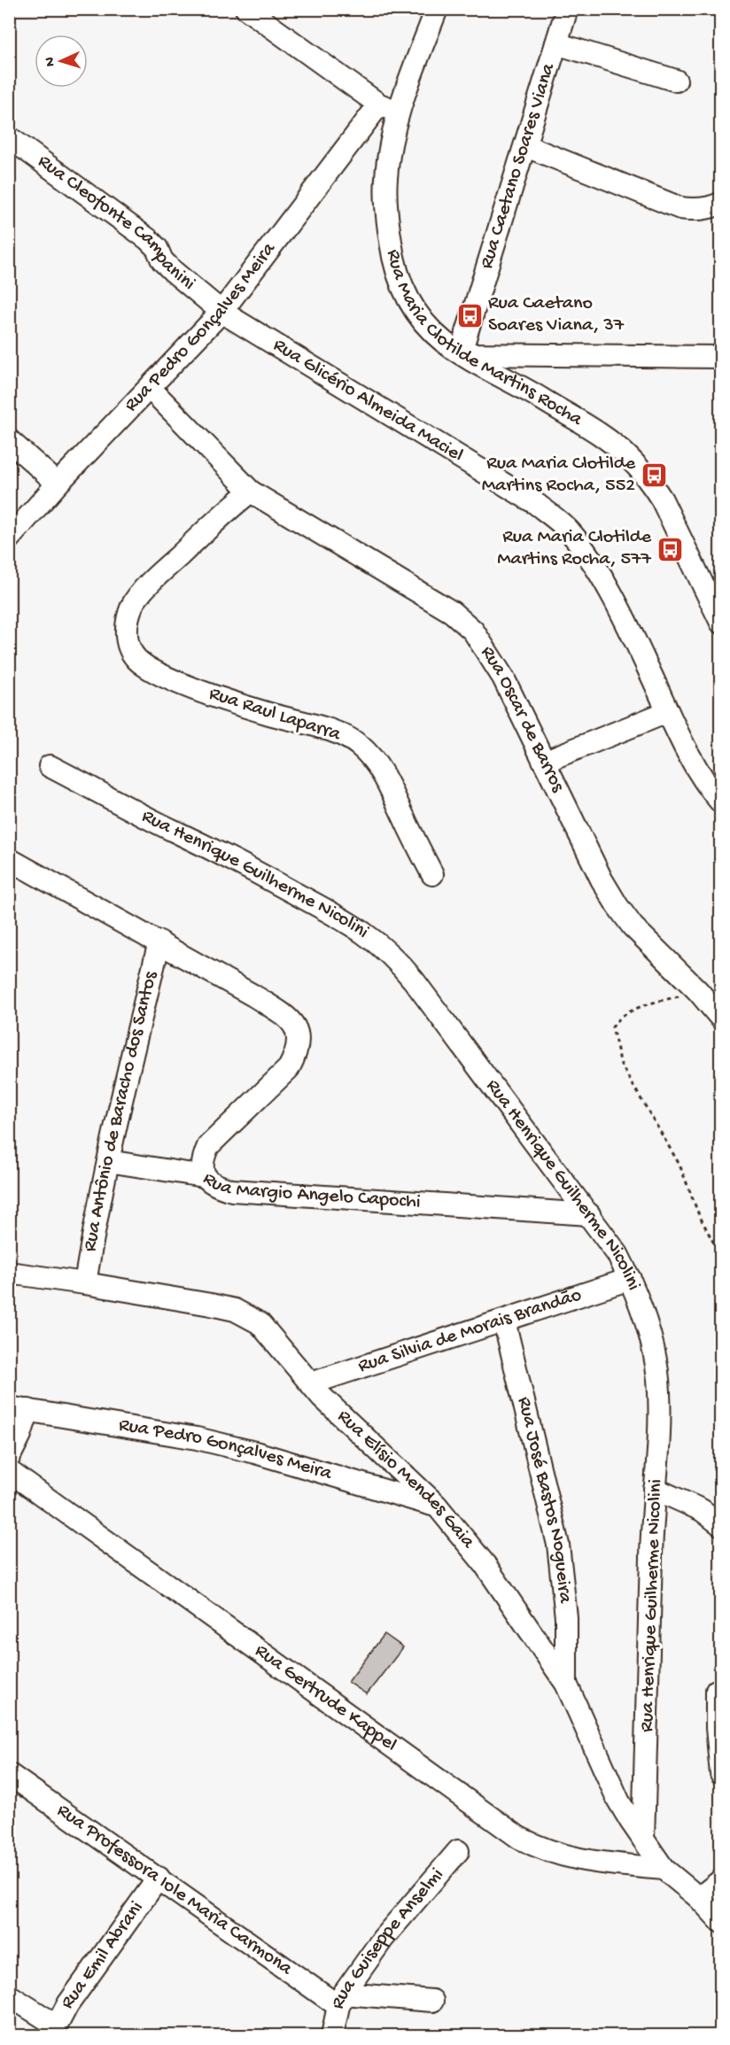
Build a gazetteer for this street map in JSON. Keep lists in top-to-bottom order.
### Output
{
  "streets": {
    "street": [
      "Rua Caetano Soares Viana",
      "Rua Cleofonte Campanini",
      "Rua Pedro Gonçalves Meira",
      "Rua Maria Clotilde Martins Rocha",
      "Rua Glicério Almeida Maciel",
      "Rua Raul Laparra",
      "Rua Oscar de Barros",
      "Rua Henrique Guilherme Nicolini",
      "Rua Antônio de Baracho dos Santos",
      "Rua Margio Ângelo Capochi",
      "Rua Silvia de Morais Brandão",
      "Rua Elísio Mendes Gaia",
      "Rua José Bastos Nogueira",
      "Rua Gertrude Kappel",
      "Rua Professora Iole Maria Carmona",
      "Rua Guiseppe Anselmi",
      "Rua Emil Abrani"
    ]
  },
  "crossings": [
    ["Rua Caetano Soares Viana", "Rua Maria Clotilde Martins Rocha"],
    ["Rua Cleofonte Campanini", "Rua Pedro Gonçalves Meira"],
    ["Rua Cleofonte Campanini", "Rua Glicério Almeida Maciel"],
    ["Rua Pedro Gonçalves Meira", "Rua Maria Clotilde Martins Rocha"],
    ["Rua Pedro Gonçalves Meira", "Rua Glicério Almeida Maciel"],
    ["Rua Pedro Gonçalves Meira", "Rua Oscar de Barros"],
    ["Rua Pedro Gonçalves Meira", "Rua Elísio Mendes Gaia"],
    ["Rua Raul Laparra", "Rua Oscar de Barros"],
    ["Rua Henrique Guilherme Nicolini", "Rua Margio Ângelo Capochi"],
    ["Rua Henrique Guilherme Nicolini", "Rua Silvia de Morais Brandão"],
    ["Rua Henrique Guilherme Nicolini", "Rua Elísio Mendes Gaia"],
    ["Rua Antônio de Baracho dos Santos", "Rua Margio Ângelo Capochi"],
    ["Rua Antônio de Baracho dos Santos", "Rua Elísio Mendes Gaia"],
    ["Rua Silvia de Morais Brandão", "Rua Elísio Mendes Gaia"],
    ["Rua Silvia de Morais Brandão", "Rua José Bastos Nogueira"],
    ["Rua Elísio Mendes Gaia", "Rua José Bastos Nogueira"],
    ["Rua Elísio Mendes Gaia", "Rua Gertrude Kappel"],
    ["Rua Professora Iole Maria Carmona", "Rua Guiseppe Anselmi"],
    ["Rua Professora Iole Maria Carmona", "Rua Emil Abrani"]
  ],
  "places": {
    "bus stop": ["Rua Caetano Soares Viana, 37", "Rua Maria Clotilde Martins Rocha, 552", "Rua Maria Clotilde Martins Rocha, 577"]
  },
  "north": "left"
}
